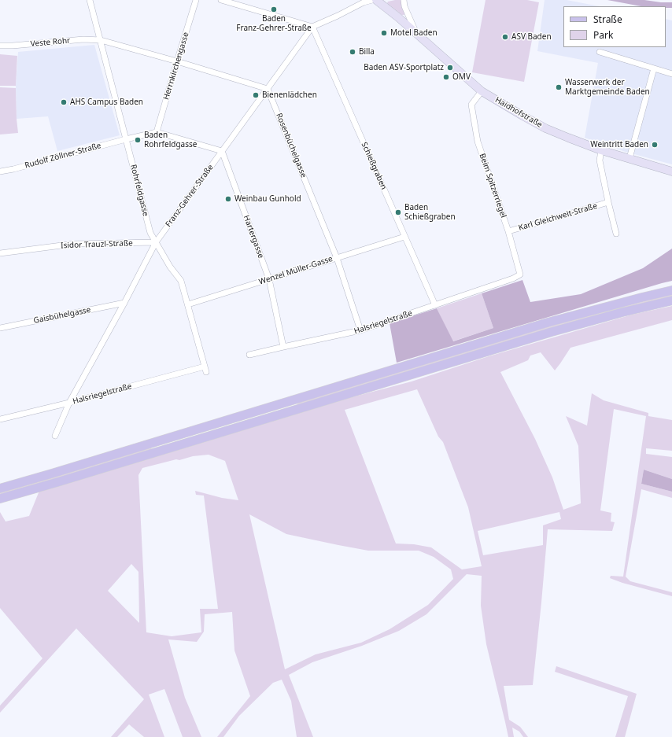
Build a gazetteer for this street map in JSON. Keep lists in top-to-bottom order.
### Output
{
  "streets": {
    "main road": ["Haidhofstraße"],
    "street": [
      "Veste Rohr",
      "Herrnkirchengasse",
      "Rosenbüchelgasse",
      "Rudolf Zöllner-Straße",
      "Schießgraben",
      "Beim Spitzerriegel",
      "Rohrfeldgasse",
      "Franz-Gehrer-Straße",
      "Karl Gleichweit-Straße",
      "Hartergasse",
      "Isidor Trauzl-Straße",
      "Wenzel Müller-Gasse",
      "Gaisbühelgasse",
      "Halsriegelstraße"
    ]
  },
  "crossings": [
    ["Veste Rohr", "Rohrfeldgasse"],
    ["Haidhofstraße", "Beim Spitzerriegel"],
    ["Haidhofstraße", "Karl Gleichweit-Straße"],
    ["Rosenbüchelgasse", "Franz-Gehrer-Straße"],
    ["Rosenbüchelgasse", "Wenzel Müller-Gasse"],
    ["Rosenbüchelgasse", "Halsriegelstraße"],
    ["Rudolf Zöllner-Straße", "Rohrfeldgasse"],
    ["Schießgraben", "Franz-Gehrer-Straße"],
    ["Schießgraben", "Wenzel Müller-Gasse"],
    ["Schießgraben", "Halsriegelstraße"],
    ["Beim Spitzerriegel", "Karl Gleichweit-Straße"],
    ["Beim Spitzerriegel", "Halsriegelstraße"],
    ["Rohrfeldgasse", "Franz-Gehrer-Straße"],
    ["Rohrfeldgasse", "Isidor Trauzl-Straße"],
    ["Rohrfeldgasse", "Wenzel Müller-Gasse"],
    ["Rohrfeldgasse", "Halsriegelstraße"],
    ["Franz-Gehrer-Straße", "Hartergasse"],
    ["Franz-Gehrer-Straße", "Isidor Trauzl-Straße"],
    ["Franz-Gehrer-Straße", "Gaisbühelgasse"],
    ["Franz-Gehrer-Straße", "Halsriegelstraße"],
    ["Hartergasse", "Wenzel Müller-Gasse"],
    ["Hartergasse", "Halsriegelstraße"]
  ],
  "places": [
    "Baden Franz-Gehrer-Straße",
    "Motel Baden",
    "ASV Baden",
    "Billa",
    "Baden ASV-Sportplatz",
    "OMV",
    "Wasserwerk der Marktgemeinde Baden",
    "Bienenlädchen",
    "AHS Campus Baden",
    "Baden Rohrfeldgasse",
    "Weintritt Baden",
    "Weinbau Gunhold",
    "Baden Schießgraben"
  ],
  "legend": ["Straße", "Park"]
}
